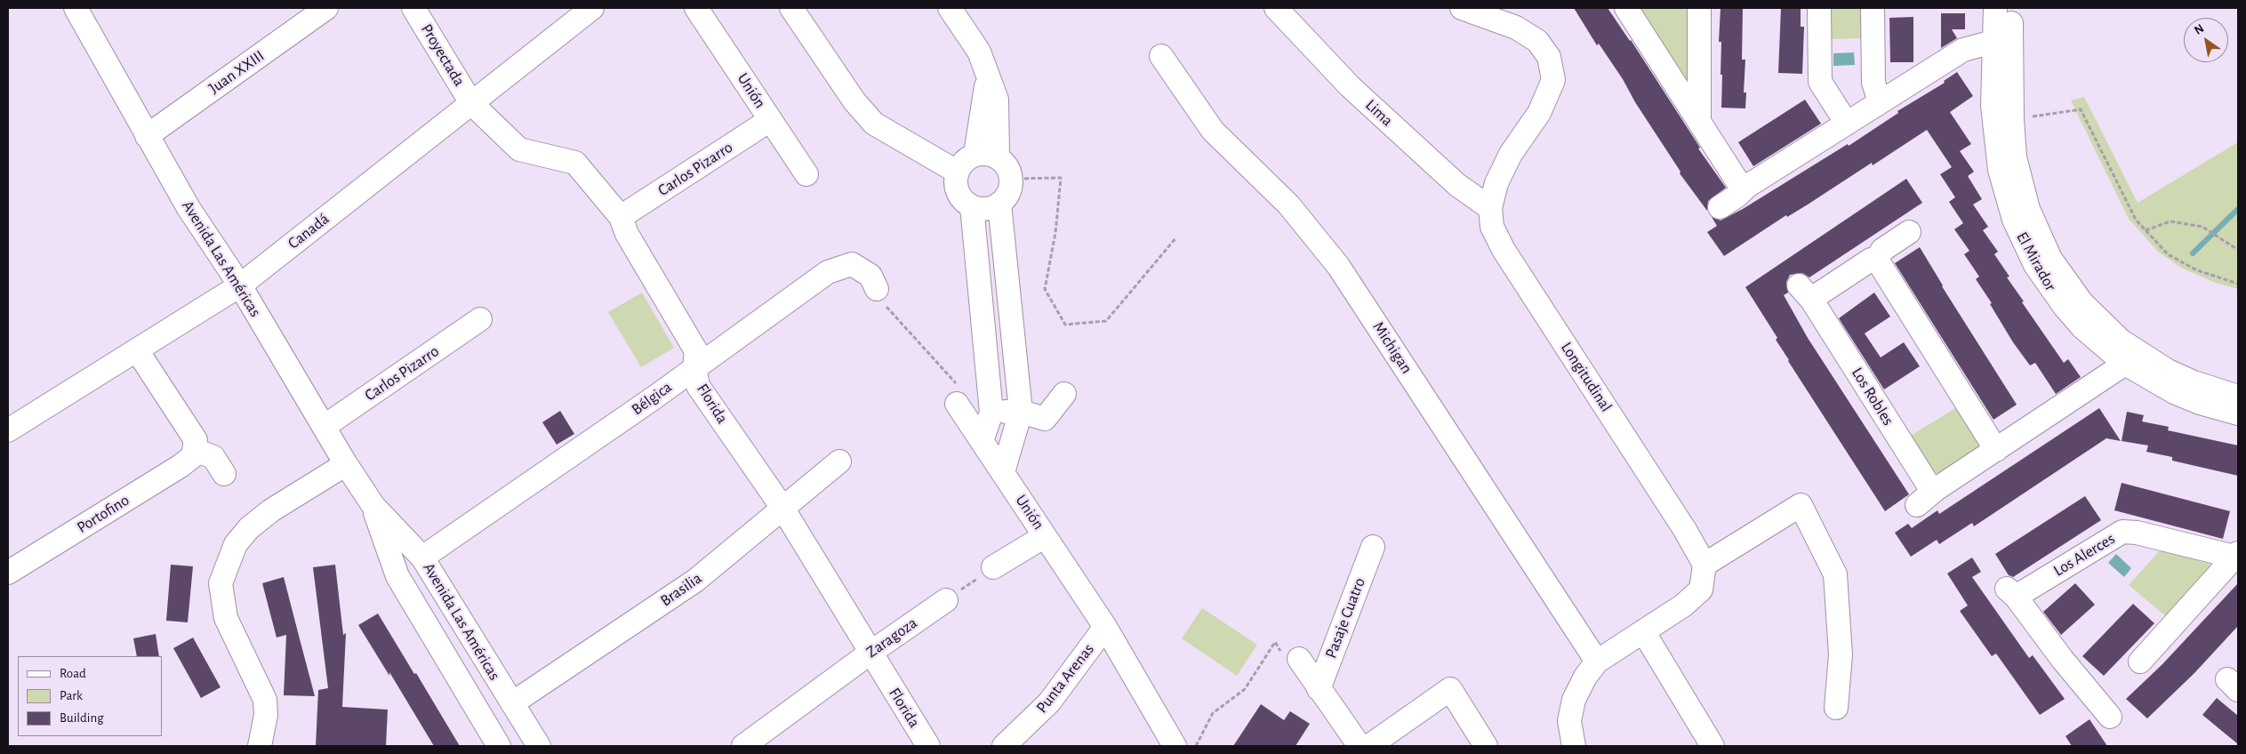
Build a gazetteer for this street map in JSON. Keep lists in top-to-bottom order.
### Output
{
  "streets": {
    "street": [
      "Proyectada",
      "Juan XXIII",
      "Unión",
      "Lima",
      "Carlos Pizarro",
      "Canadá",
      "Avenida Las Américas",
      "El Mirador",
      "Michigan",
      "Longitudinal",
      "Los Robles",
      "Bélgica",
      "Florida",
      "Portofino",
      "Los Alerces",
      "Brasilia",
      "Pasaje Cuatro",
      "Zaragoza",
      "Punta Arenas"
    ]
  },
  "crossings": [
    ["Proyectada", "Canadá"],
    ["Proyectada", "Florida"],
    ["Juan XXIII", "Avenida Las Américas"],
    ["Unión", "Carlos Pizarro"],
    ["Unión", "Punta Arenas"],
    ["Lima", "Longitudinal"],
    ["Carlos Pizarro", "Avenida Las Américas"],
    ["Carlos Pizarro", "Florida"],
    ["Canadá", "Avenida Las Américas"],
    ["Canadá", "Florida"],
    ["Avenida Las Américas", "Bélgica"],
    ["Avenida Las Américas", "Brasilia"],
    ["Bélgica", "Florida"],
    ["Florida", "Brasilia"],
    ["Florida", "Zaragoza"]
  ],
  "legend": ["Road", "Park", "Building"],
  "north": "top left"
}
